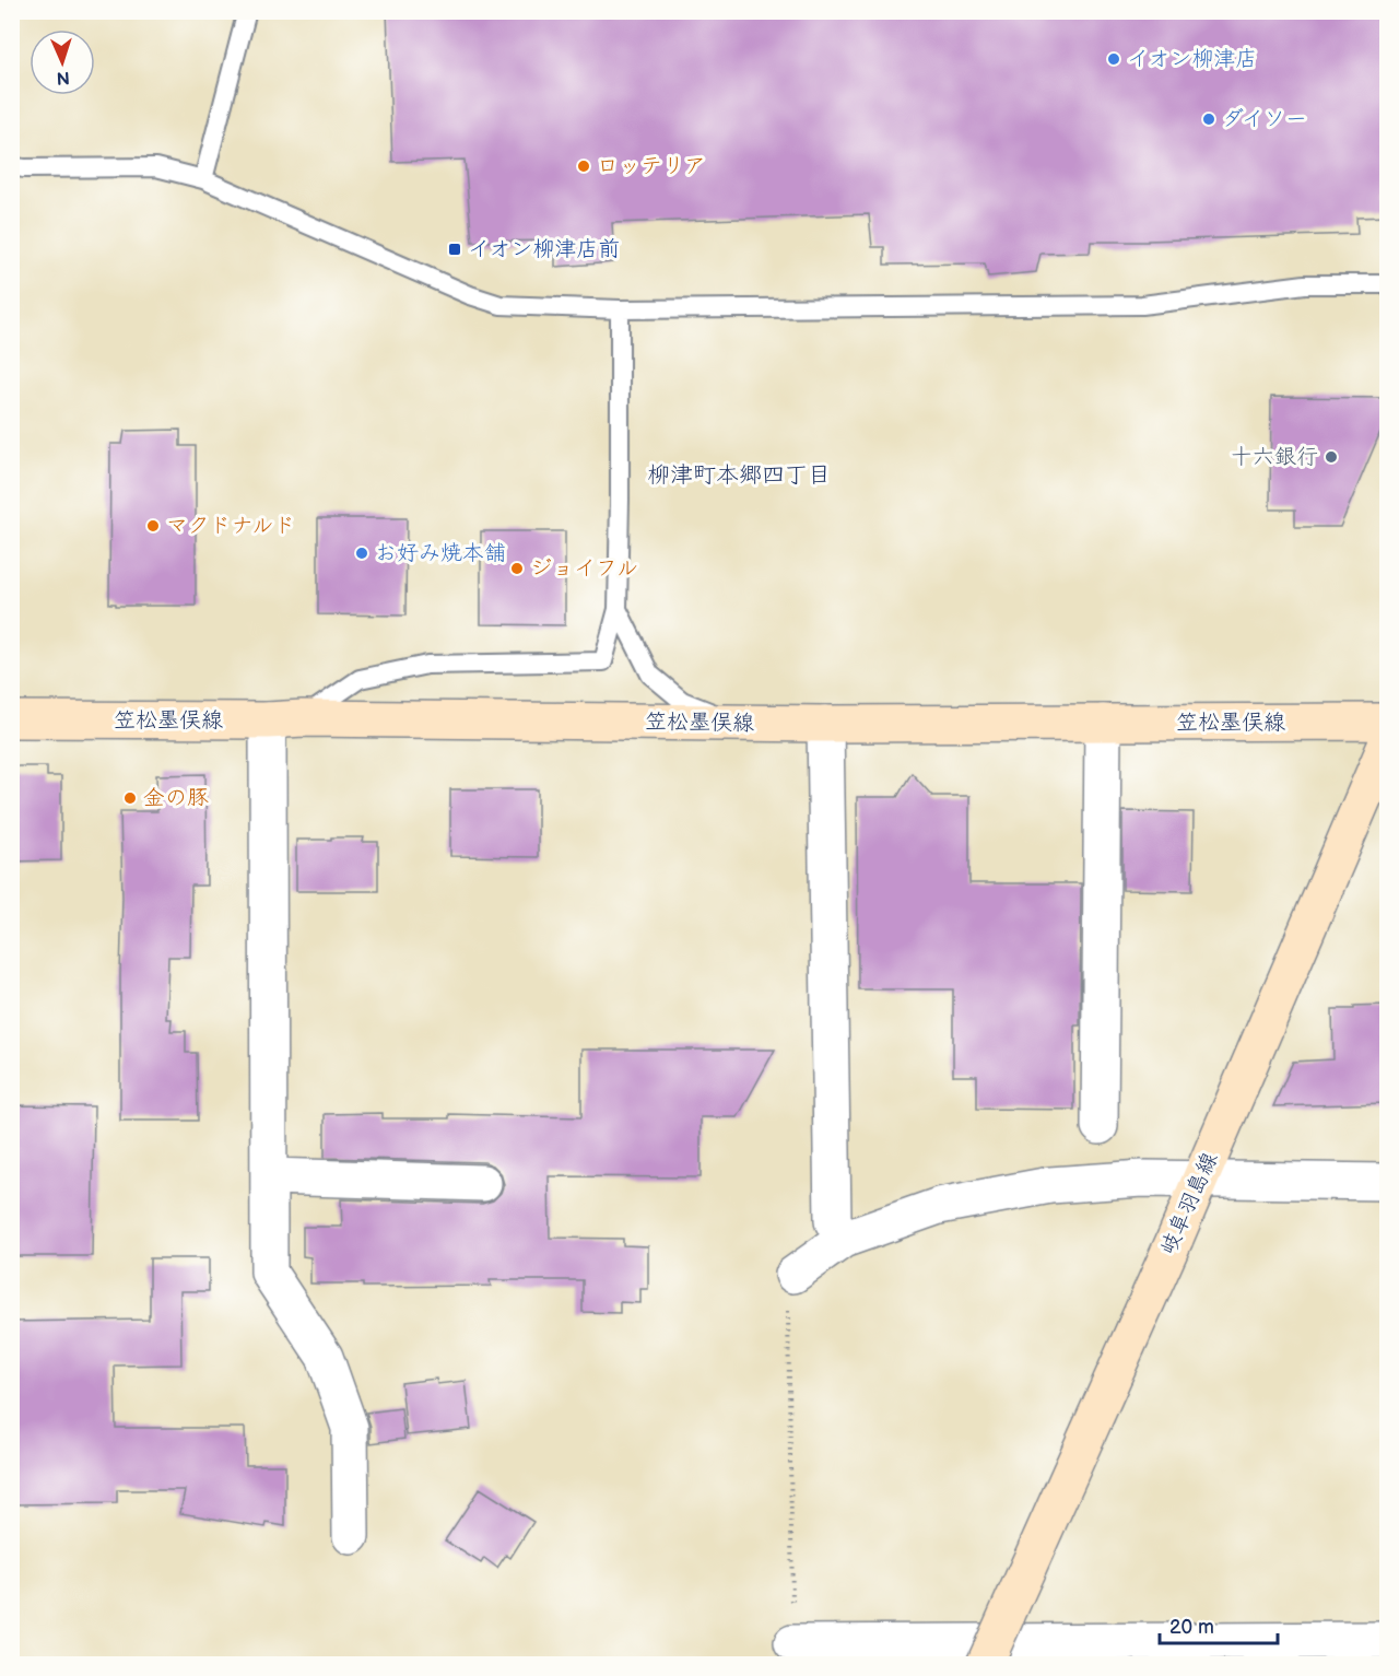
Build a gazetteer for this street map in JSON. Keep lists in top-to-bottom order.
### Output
{
  "streets": {
    "main road": ["笠松墨俣線", "岐阜羽島線"]
  },
  "districts": ["柳津町本郷四丁目"],
  "places": {
    "other": [
      "イオン柳津店",
      "ダイソー",
      "ロッテリア",
      "十六銀行",
      "マクドナルド",
      "お好み焼本舗",
      "ジョイフル",
      "金の豚"
    ],
    "transit": ["イオン柳津店前"]
  },
  "scale_bar": "20 m",
  "north": "bottom"
}
